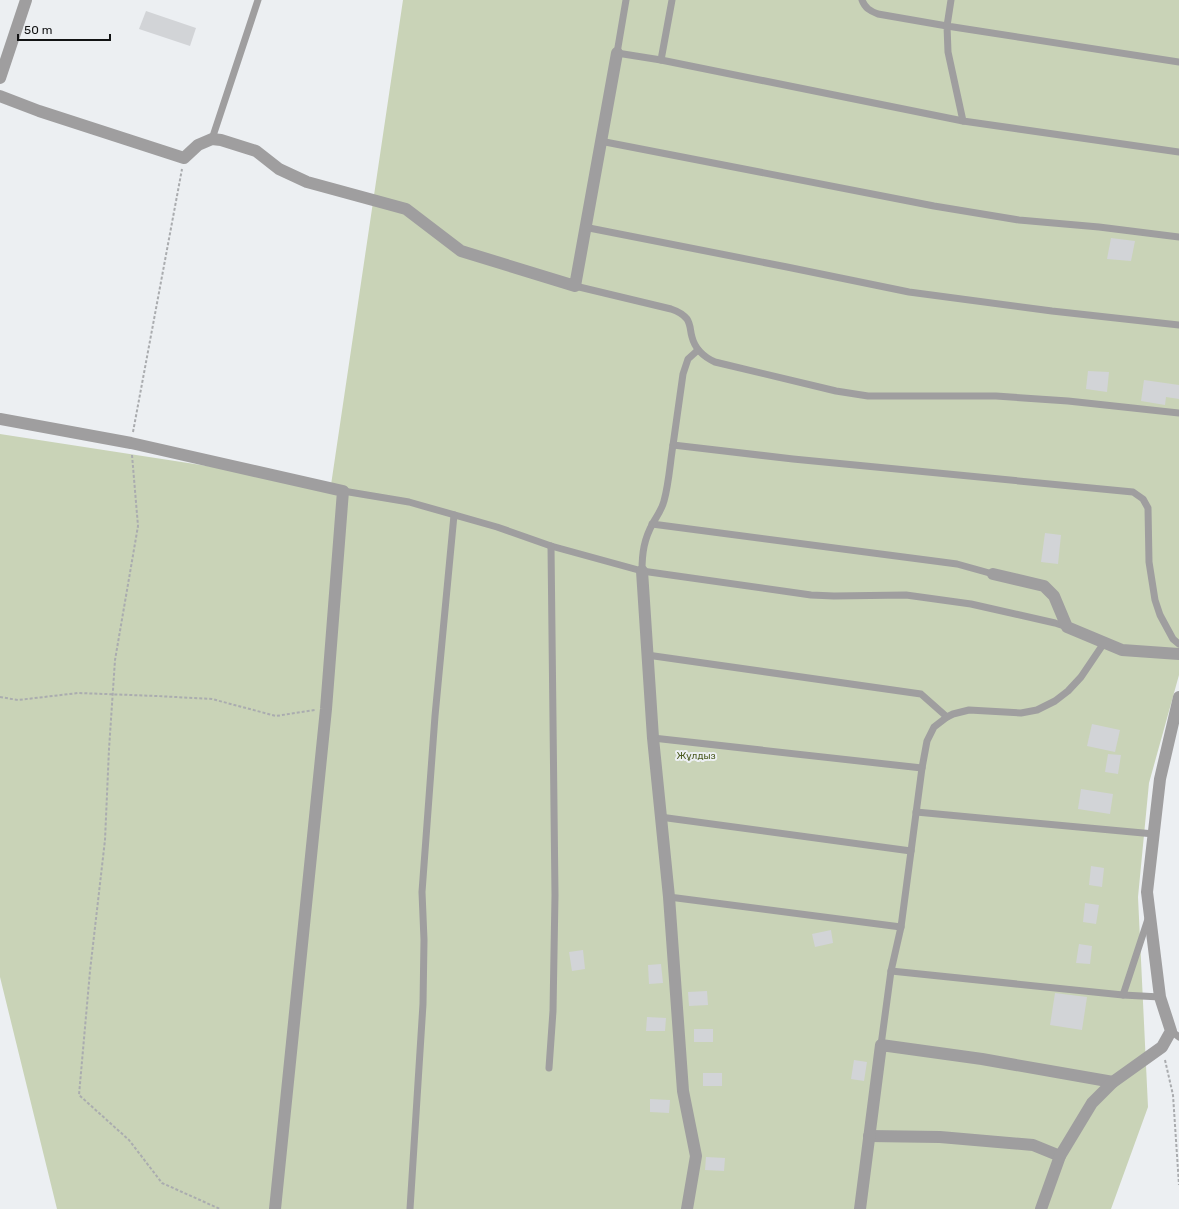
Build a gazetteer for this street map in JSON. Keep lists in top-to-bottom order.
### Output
{
  "parks": ["Жұлдыз"],
  "scale_bar": "50 m"
}
